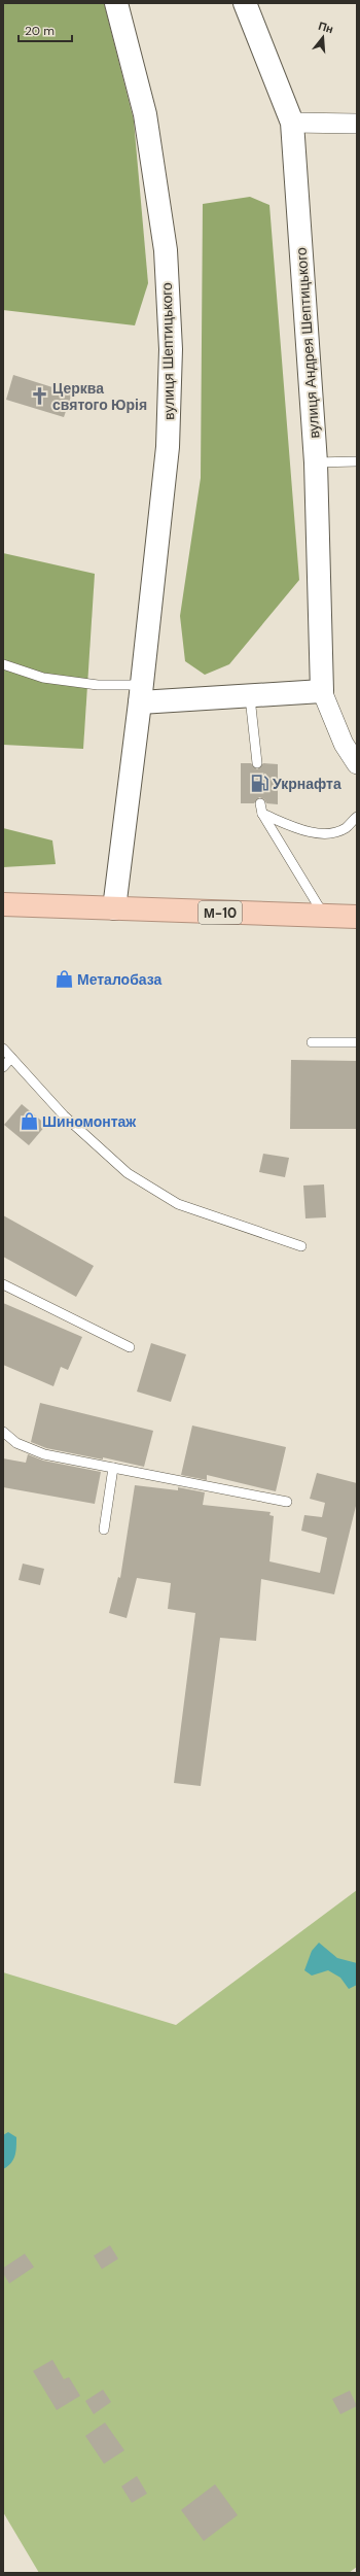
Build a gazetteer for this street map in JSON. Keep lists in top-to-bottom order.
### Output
{
  "streets": {
    "highway": ["М-10"],
    "street": ["вулиця Андрея Шептицького", "вулиця Шептицького"]
  },
  "crossings": [
    ["вулиця Шептицького", "М-10"]
  ],
  "places": {
    "church": ["Церква святого Юрія"],
    "fuel station": ["Укрнафта"],
    "shop": ["Металобаза", "Шиномонтаж"]
  },
  "scale_bar": "20 m",
  "north": "top"
}
